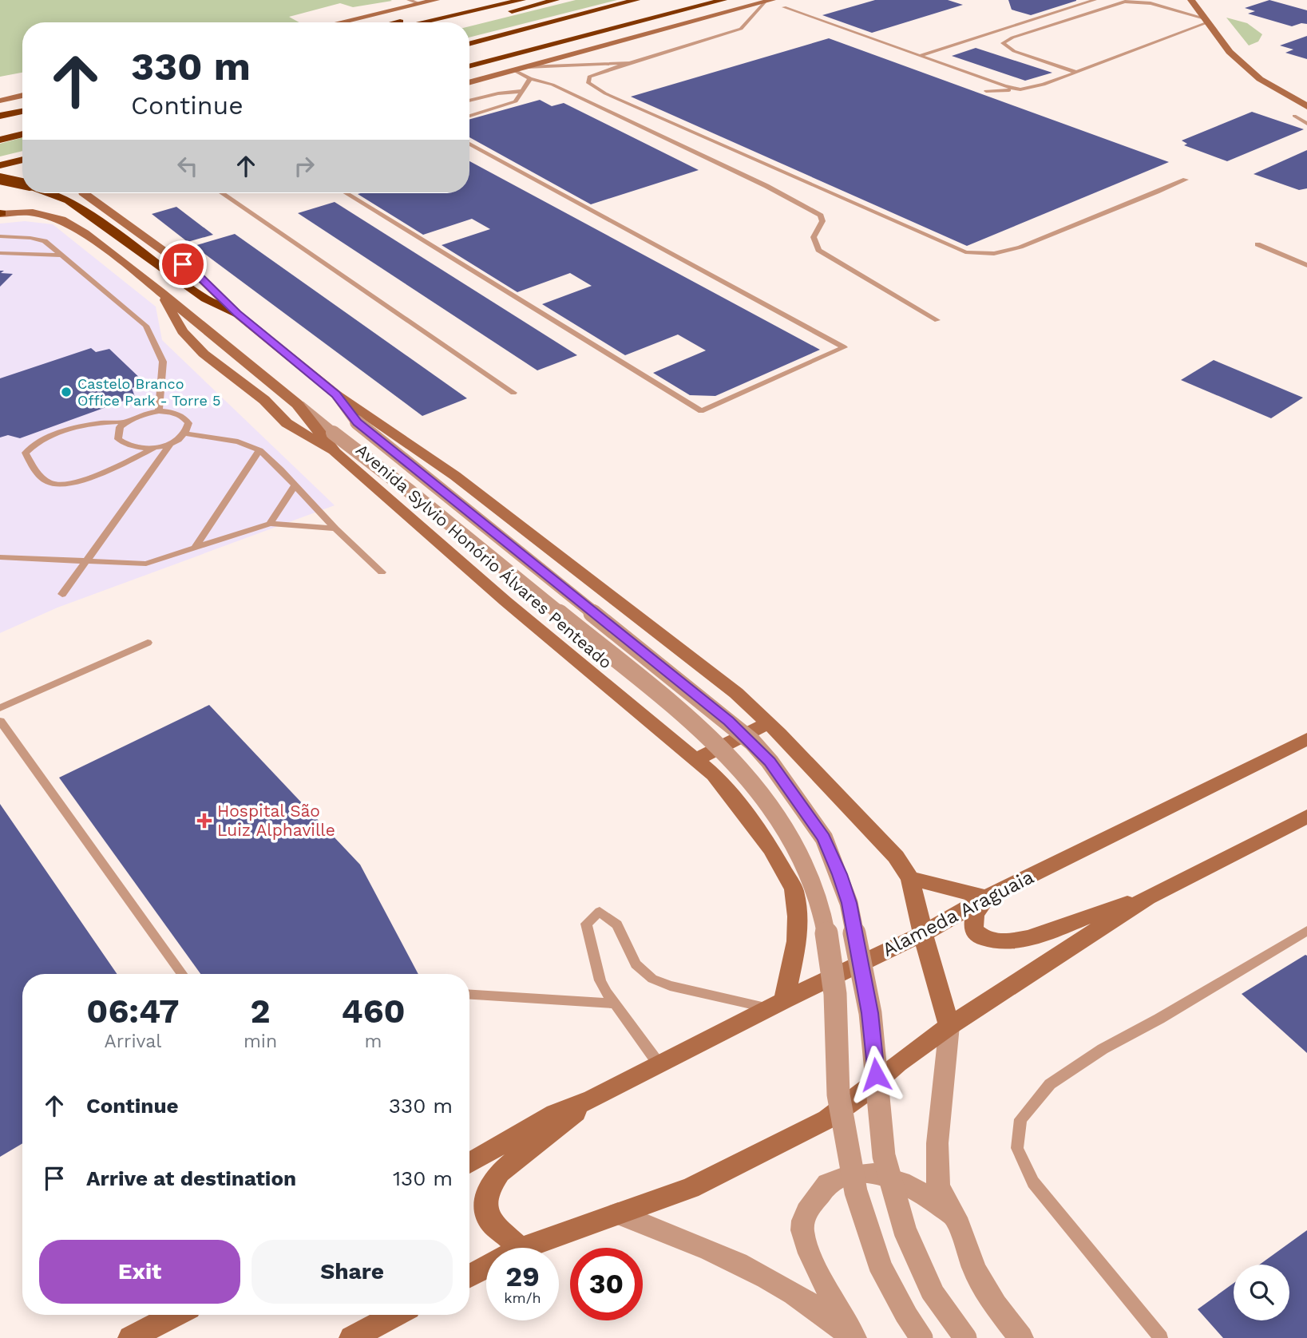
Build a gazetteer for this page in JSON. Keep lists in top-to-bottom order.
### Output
{
  "streets": {
    "street": ["Avenida Sylvio Honório Álvares Penteado", "Alameda Araguaia"]
  },
  "crossings": [
    ["Avenida Sylvio Honório Álvares Penteado", "Alameda Araguaia"]
  ],
  "places": {
    "other": ["Castelo Branco Office Park - Torre 5"],
    "health": ["Hospital São Luiz Alphaville"]
  },
  "page": {
    "turn": ["330 m", "Continue"],
    "eta": [
      "06:47",
      "Arrival",
      "2",
      "min",
      "460",
      "m"
    ],
    "list": [
      {
        "name": "Continue",
        "value": "330 m"
      },
      {
        "name": "Arrive at destination",
        "value": "130 m"
      }
    ],
    "buttons": ["Exit", "Share"],
    "speed": "29 km/h",
    "limit": "30"
  }
}
